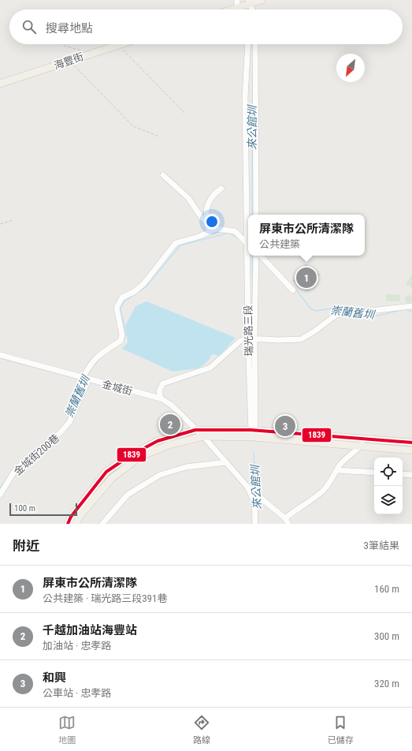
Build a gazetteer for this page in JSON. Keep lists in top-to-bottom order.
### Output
{
  "streets": {
    "main road": ["海豐街"],
    "street": ["瑞光路三段", "金城街", "金城街200巷"]
  },
  "crossings": [
    ["金城街", "金城街200巷"]
  ],
  "water": ["來公館圳", "崇蘭舊圳"],
  "lines": ["transit line 1839"],
  "scale_bar": "100 m",
  "north": "bottom left",
  "page": {
    "search": "搜尋地點",
    "popup": ["屏東市公所清潔隊", "公共建築"],
    "pins": ["1", "2", "3"],
    "scale": "100 m",
    "heading": ["附近", "3筆結果"],
    "list": [
      {
        "mark": "1",
        "name": "屏東市公所清潔隊",
        "note": "公共建築 · 瑞光路三段391巷",
        "value": "160 m"
      },
      {
        "mark": "2",
        "name": "千越加油站海豐站",
        "note": "加油站 · 忠孝路",
        "value": "300 m"
      },
      {
        "mark": "3",
        "name": "和興",
        "note": "公車站 · 忠孝路",
        "value": "320 m"
      }
    ],
    "nav": ["地圖", "路線", "已儲存"]
  }
}
